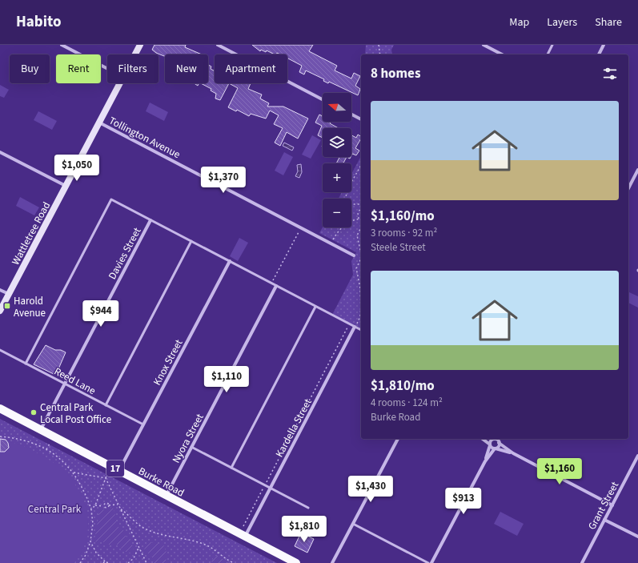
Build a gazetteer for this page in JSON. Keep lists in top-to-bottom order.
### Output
{
  "streets": {
    "main road": ["Wattletree Road", "17", "Burke Road"],
    "street": [
      "Tollington Avenue",
      "Davies Street",
      "Knox Street",
      "Kardella Street",
      "Nyora Street",
      "Grant Street"
    ],
    "lane": ["Reed Lane"]
  },
  "crossings": [
    ["Tollington Avenue", "Wattletree Road"],
    ["Davies Street", "Reed Lane"],
    ["Davies Street", "Burke Road"],
    ["Knox Street", "Reed Lane"],
    ["Knox Street", "Burke Road"],
    ["Kardella Street", "Burke Road"],
    ["Nyora Street", "Burke Road"]
  ],
  "parks": ["Central Park"],
  "places": {
    "transit": ["Harold Avenue"],
    "other": ["Central Park Local Post Office"]
  },
  "north": "left",
  "page": {
    "header": "Habito",
    "nav": ["Map", "Layers", "Share"],
    "chip": [
      "Buy",
      "Rent",
      "Filters",
      "New",
      "Apartment"
    ],
    "heading": "8 homes",
    "map_buttons": ["+", "−"],
    "list": [
      {
        "name": "$1,160/mo",
        "note": "3 rooms · 92 m² · Steele Street"
      },
      {
        "name": "$1,810/mo",
        "note": "4 rooms · 124 m² · Burke Road"
      }
    ],
    "price": [
      "$1,050",
      "$1,370",
      "$944",
      "$1,110",
      "$1,160",
      "$1,430",
      "$913",
      "$1,810"
    ]
  }
}
